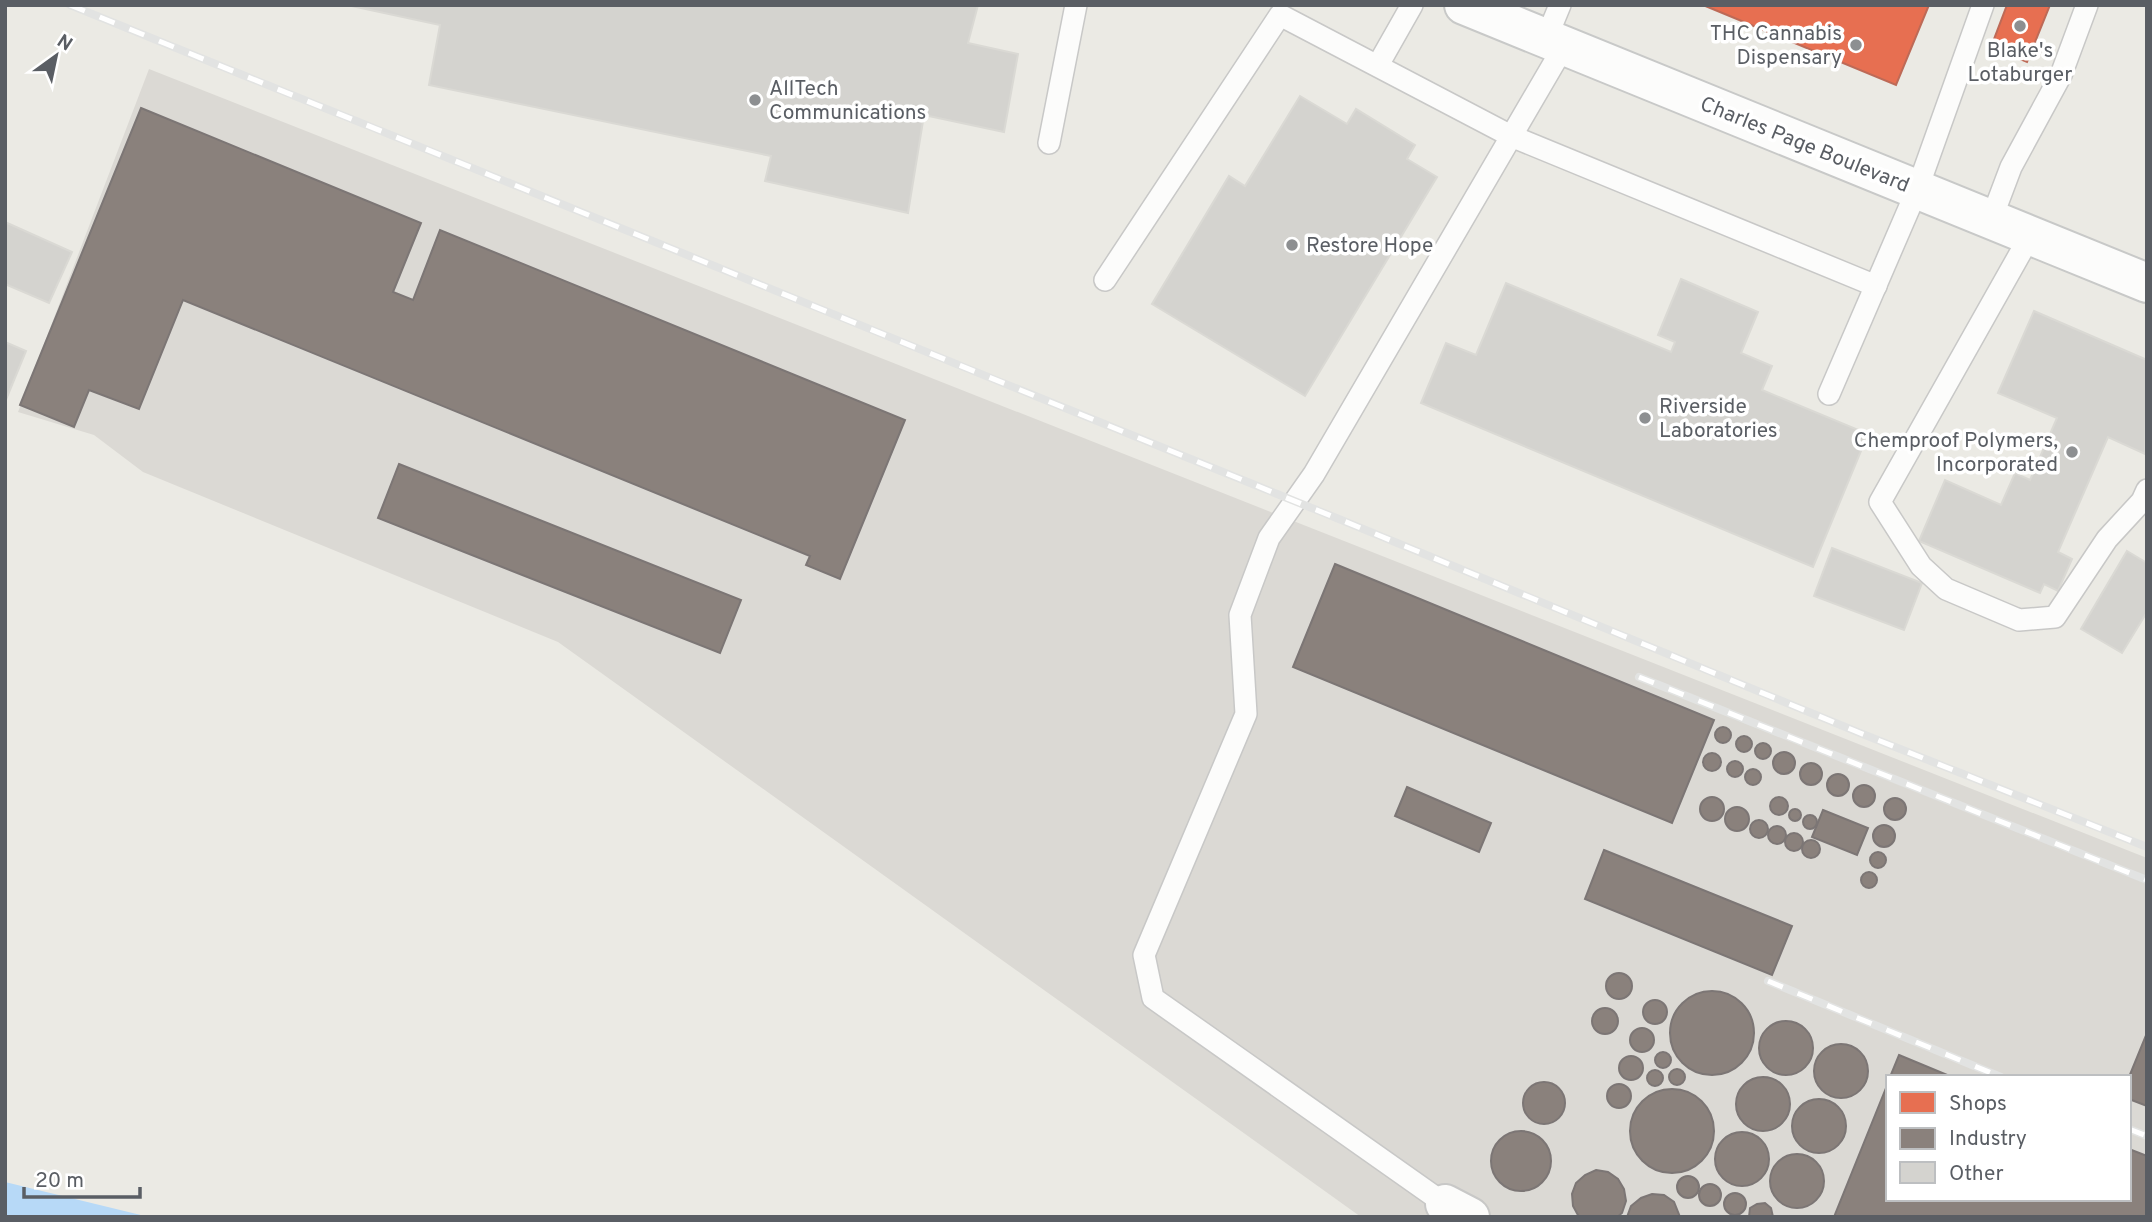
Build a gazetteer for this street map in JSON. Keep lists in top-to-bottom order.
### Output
{
  "streets": {
    "main road": ["Charles Page Boulevard"]
  },
  "places": [
    "Blake's Lotaburger",
    "THC Cannabis Dispensary",
    "AllTech Communications",
    "Restore Hope",
    "Riverside Laboratories",
    "Chemproof Polymers, Incorporated"
  ],
  "legend": ["Shops", "Industry", "Other"],
  "scale_bar": "20 m",
  "north": "top right"
}
